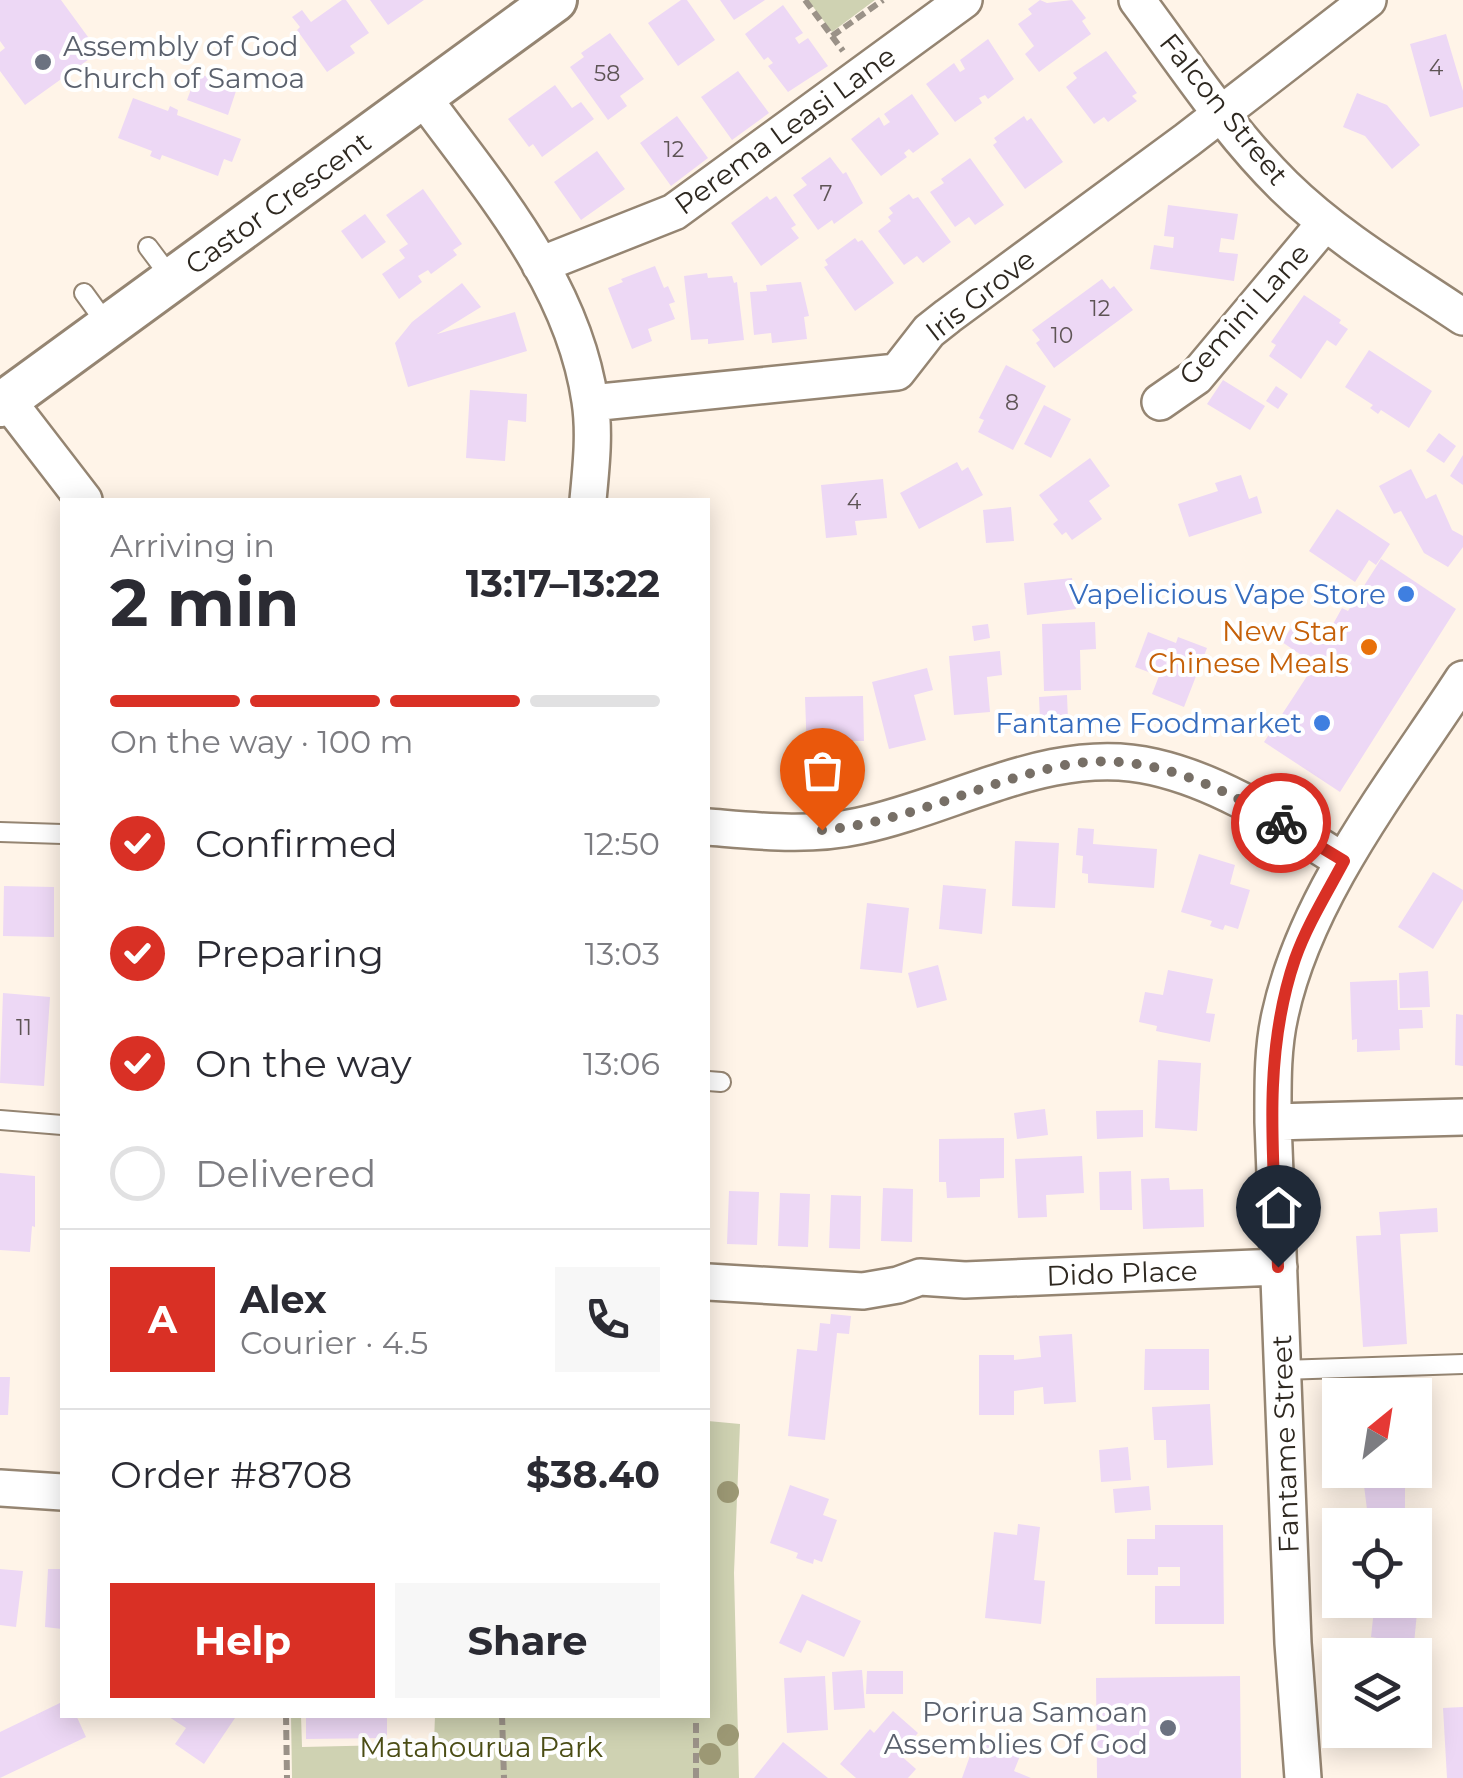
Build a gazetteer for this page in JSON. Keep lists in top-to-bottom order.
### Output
{
  "streets": {
    "street": [
      "Falcon Street",
      "Perema Leasi Lane",
      "Castor Crescent",
      "Iris Grove",
      "Gemini Lane",
      "Dido Place",
      "Fantame Street"
    ]
  },
  "crossings": [
    ["Falcon Street", "Iris Grove"],
    ["Falcon Street", "Gemini Lane"],
    ["Dido Place", "Fantame Street"]
  ],
  "parks": ["Matahourua Park"],
  "places": [
    "Assembly of God Church of Samoa",
    "Vapelicious Vape Store",
    "New Star Chinese Meals",
    "Fantame Foodmarket",
    "Porirua Samoan Assemblies Of God"
  ],
  "house_numbers": [
    "4",
    "58",
    "12",
    "7",
    "12",
    "10",
    "8",
    "4",
    "11"
  ],
  "north": "top right",
  "page": {
    "heading": ["2 min", "Arriving in", "13:17–13:22"],
    "panel": [
      "Alex",
      "Courier · 4.5",
      "Order #8708",
      "$38.40"
    ],
    "bar": "On the way · 100 m",
    "list": [
      ["Confirmed", "12:50"],
      ["Preparing", "13:03"],
      ["On the way", "13:06"],
      "Delivered"
    ],
    "round": "A",
    "buttons": ["Help", "Share"]
  }
}
